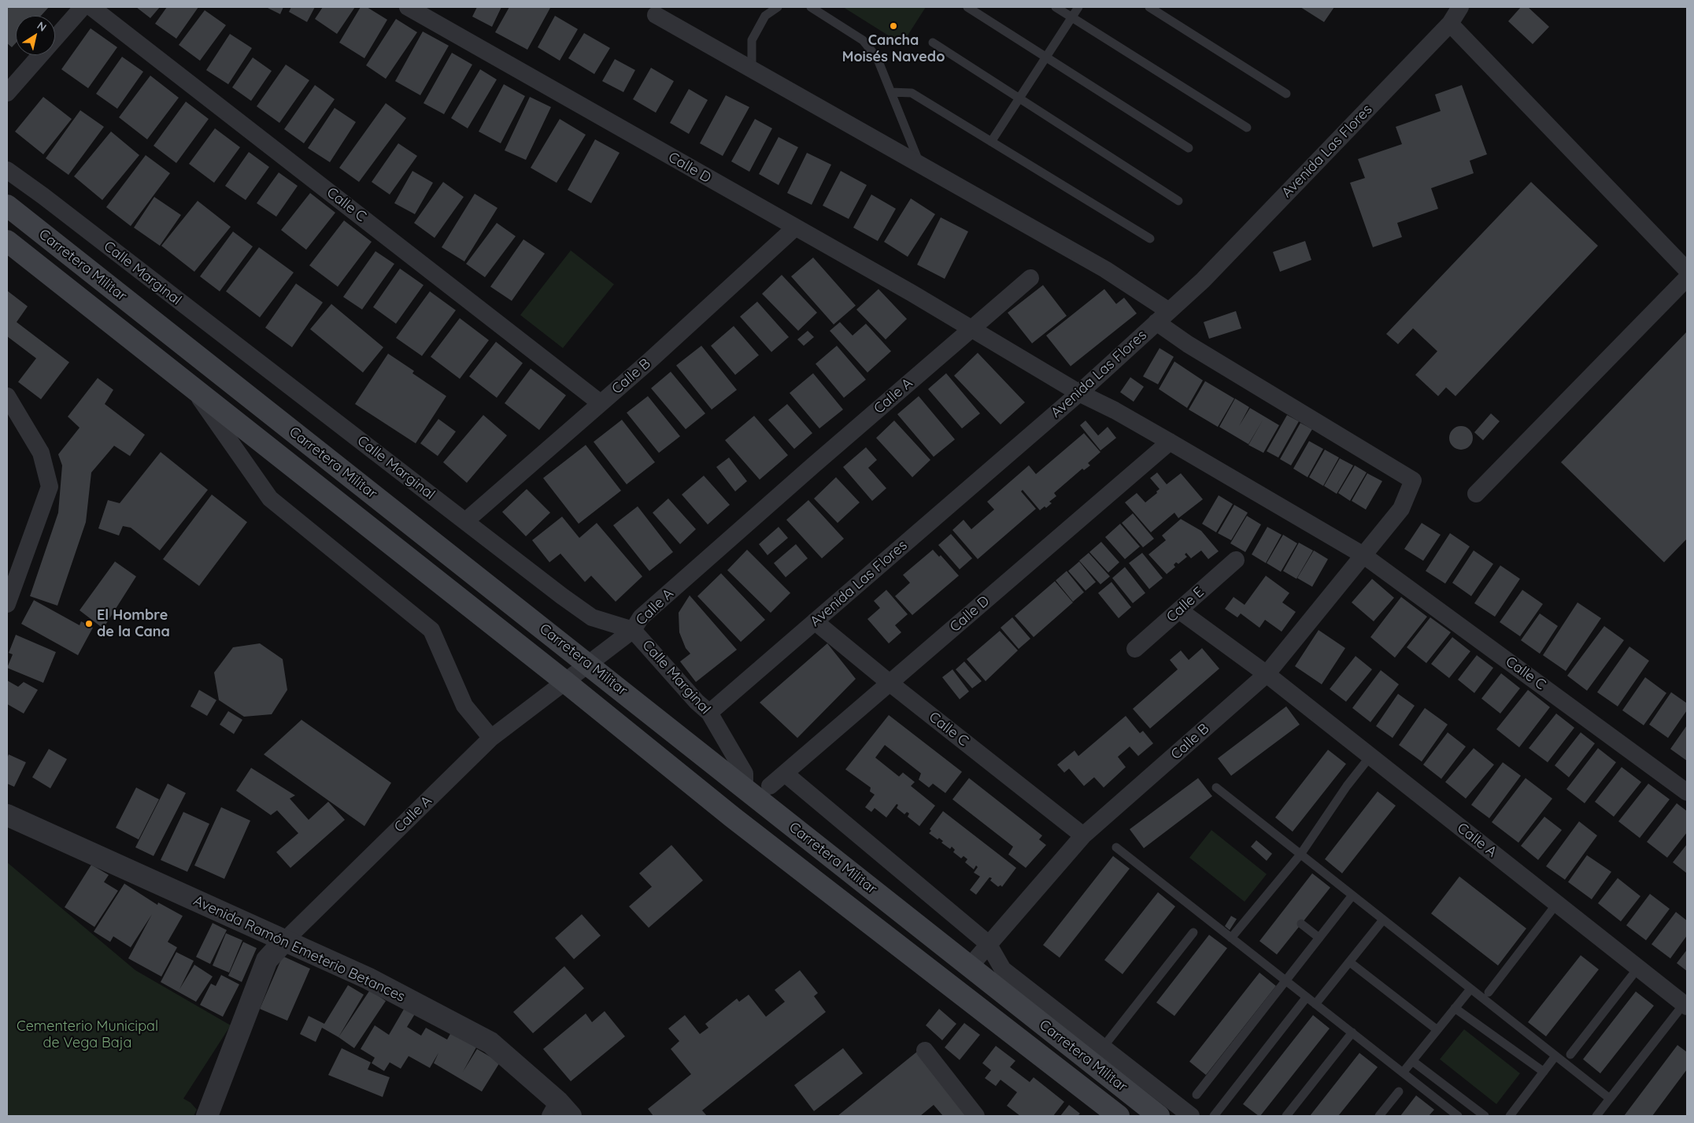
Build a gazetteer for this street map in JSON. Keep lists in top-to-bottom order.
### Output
{
  "streets": {
    "main road": ["Carretera Militar"],
    "street": [
      "Avenida Las Flores",
      "Calle D",
      "Calle C",
      "Calle Marginal",
      "Calle B",
      "Calle A",
      "Calle E",
      "Avenida Ramón Emeterio Betances"
    ]
  },
  "crossings": [
    ["Avenida Las Flores", "Calle D"],
    ["Avenida Las Flores", "Calle C"],
    ["Avenida Las Flores", "Calle Marginal"],
    ["Avenida Las Flores", "Calle B"],
    ["Calle D", "Calle C"],
    ["Calle D", "Calle B"],
    ["Calle D", "Calle A"],
    ["Calle C", "Calle B"],
    ["Carretera Militar", "Calle Marginal"],
    ["Carretera Militar", "Calle B"],
    ["Carretera Militar", "Calle A"],
    ["Calle Marginal", "Calle B"],
    ["Calle Marginal", "Calle A"],
    ["Calle B", "Calle A"],
    ["Calle A", "Calle E"],
    ["Calle A", "Avenida Ramón Emeterio Betances"]
  ],
  "parks": ["Cementerio Municipal de Vega Baja"],
  "places": ["Cancha Moisés Navedo", "El Hombre de la Cana"],
  "north": "top right"
}
